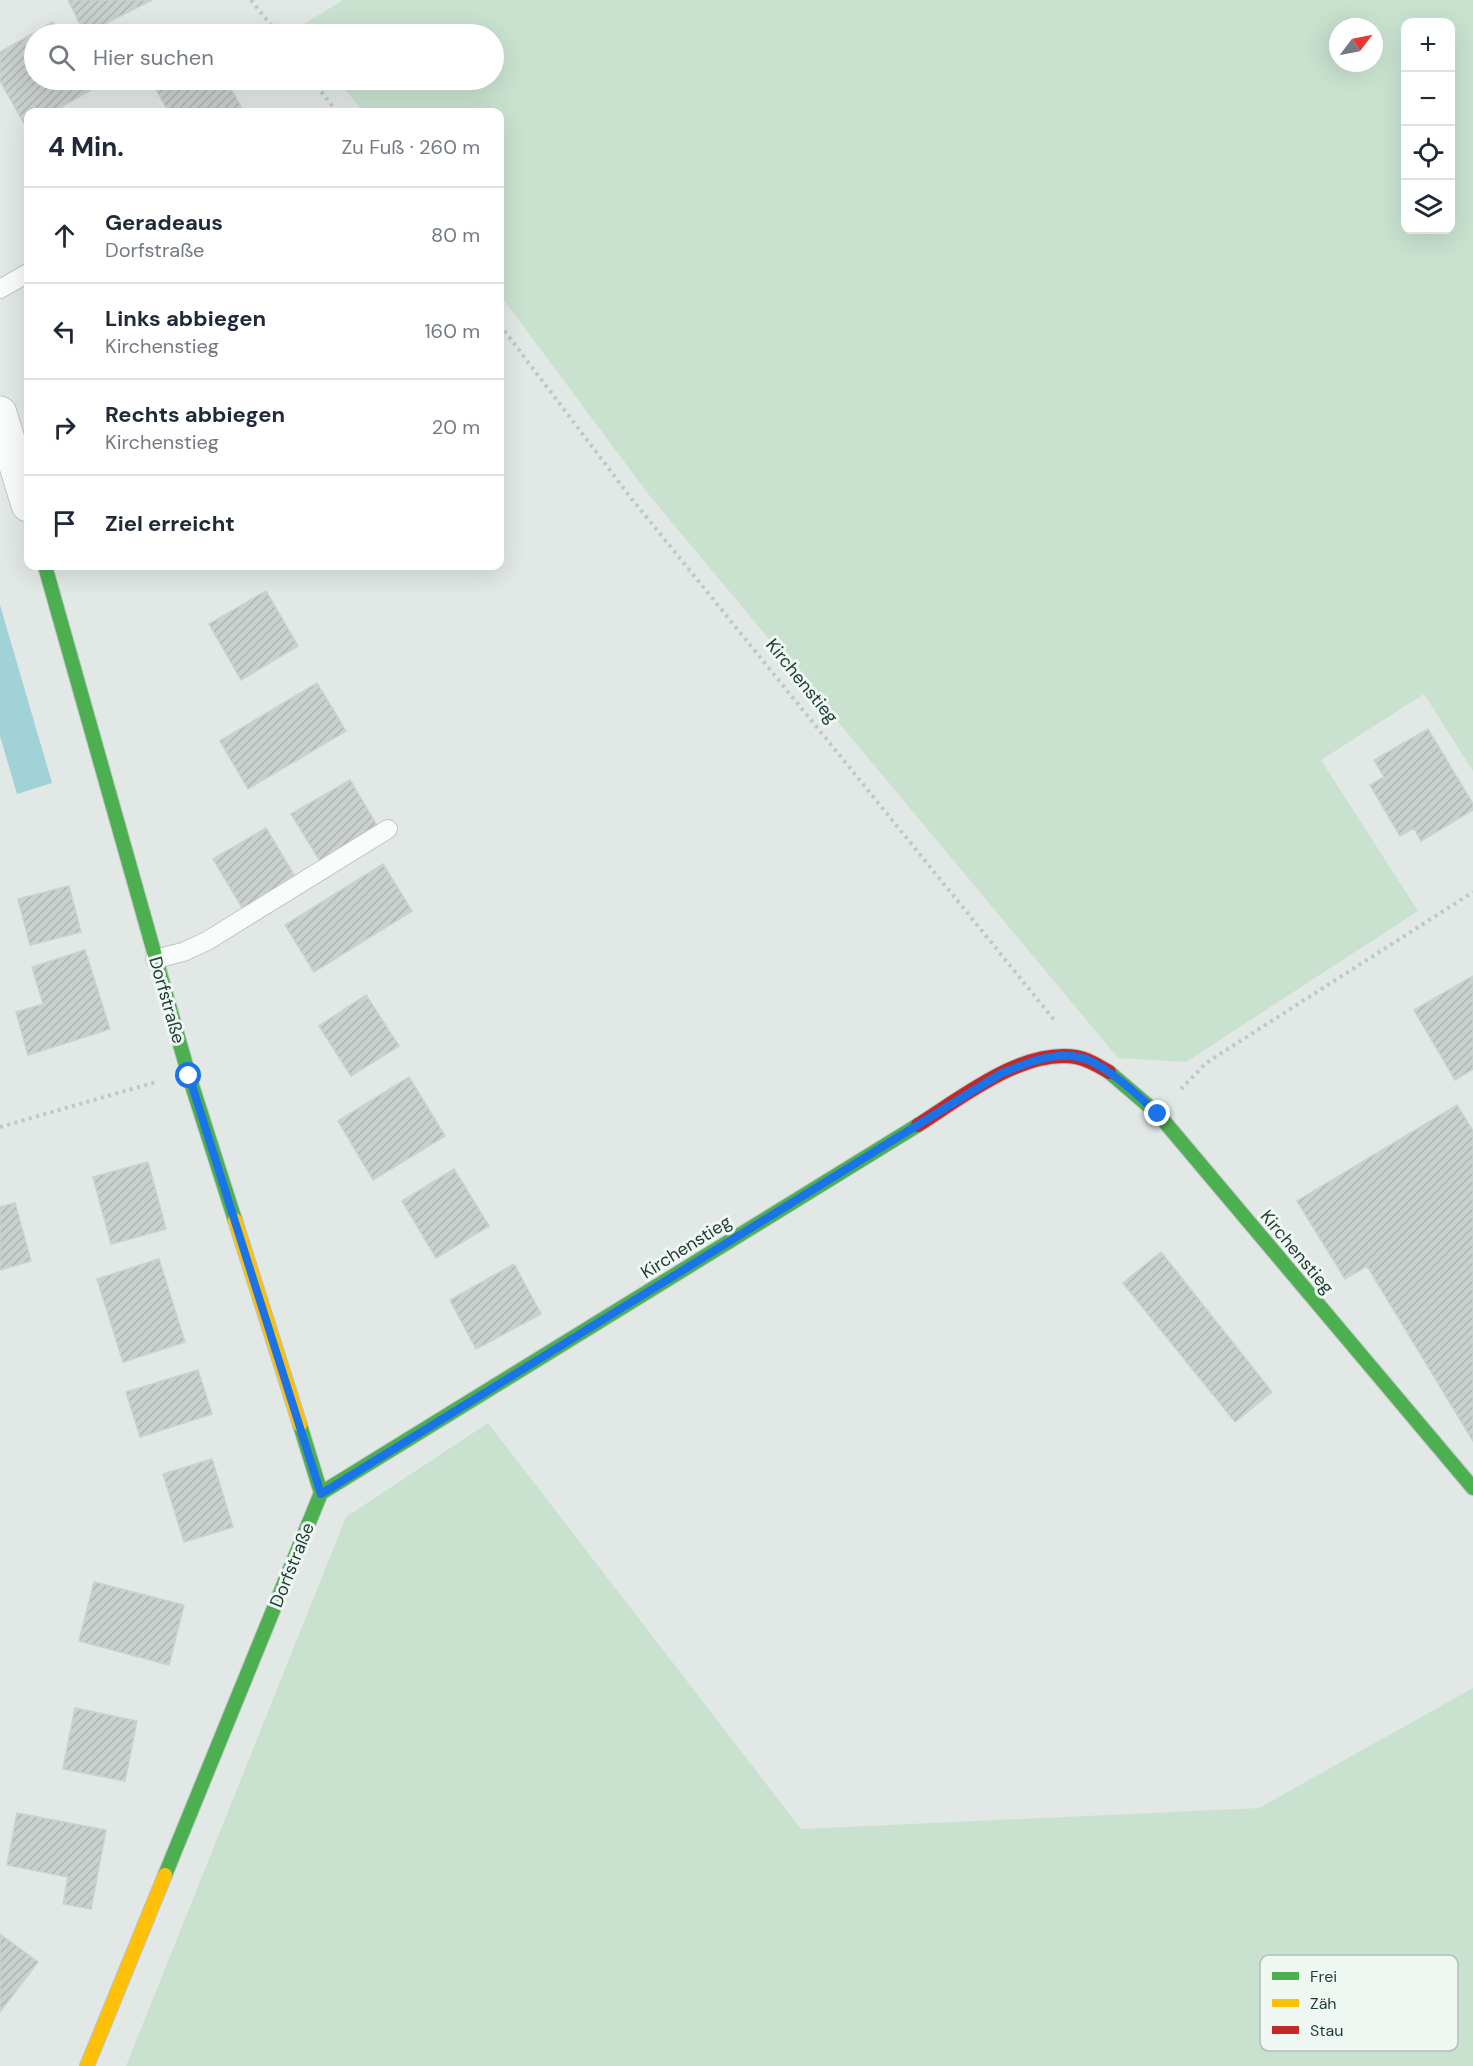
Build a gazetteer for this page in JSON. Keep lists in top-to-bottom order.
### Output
{
  "streets": {
    "street": ["Kirchenstieg", "Dorfstraße"]
  },
  "crossings": [
    ["Kirchenstieg", "Dorfstraße"]
  ],
  "legend": ["Frei", "Zäh", "Stau"],
  "north": "top right",
  "page": {
    "map_buttons": ["+", "−"],
    "search": "Hier suchen",
    "heading": ["4 Min.", "Zu Fuß · 260 m"],
    "list": [
      ["Geradeaus", "Dorfstraße", "80 m"],
      ["Links abbiegen", "Kirchenstieg", "160 m"],
      ["Rechts abbiegen", "Kirchenstieg", "20 m"],
      "Ziel erreicht"
    ]
  }
}
